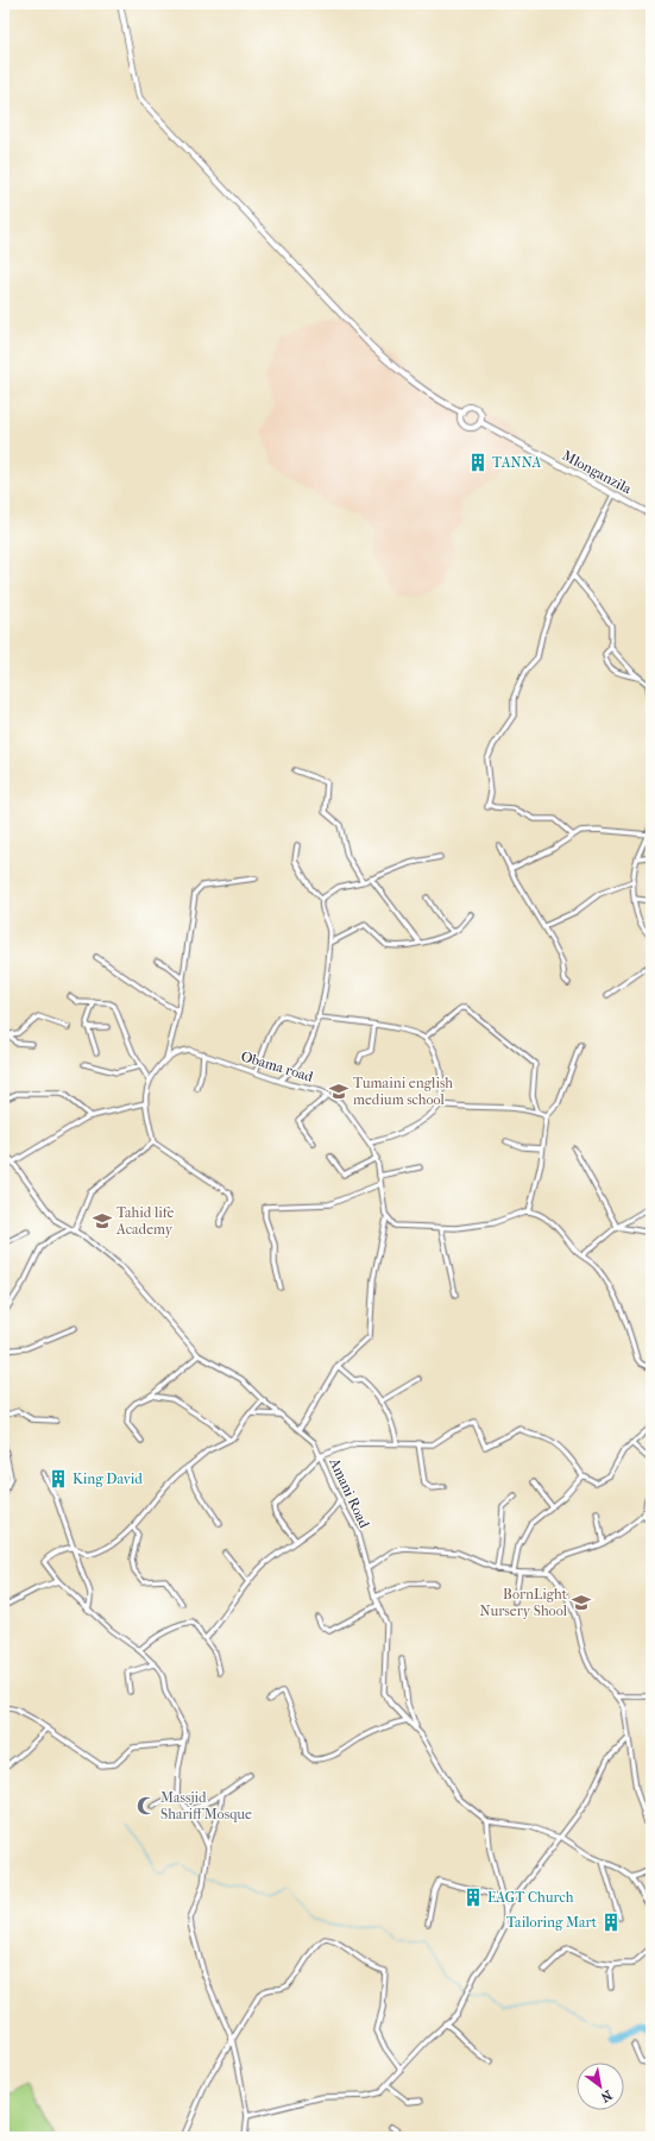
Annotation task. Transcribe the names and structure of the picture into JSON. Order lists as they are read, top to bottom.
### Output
{
  "streets": {
    "street": ["Mlonganzila", "Obama road", "Amani Road"]
  },
  "places": {
    "building": [
      "TANNA",
      "King David",
      "EAGT Church",
      "Tailoring Mart"
    ],
    "school or university": ["Tumaini english medium school", "Tahid life Academy", "BornLight Nursery Shool"],
    "mosque": ["Massjid Shariff Mosque"]
  },
  "north": "bottom right"
}
